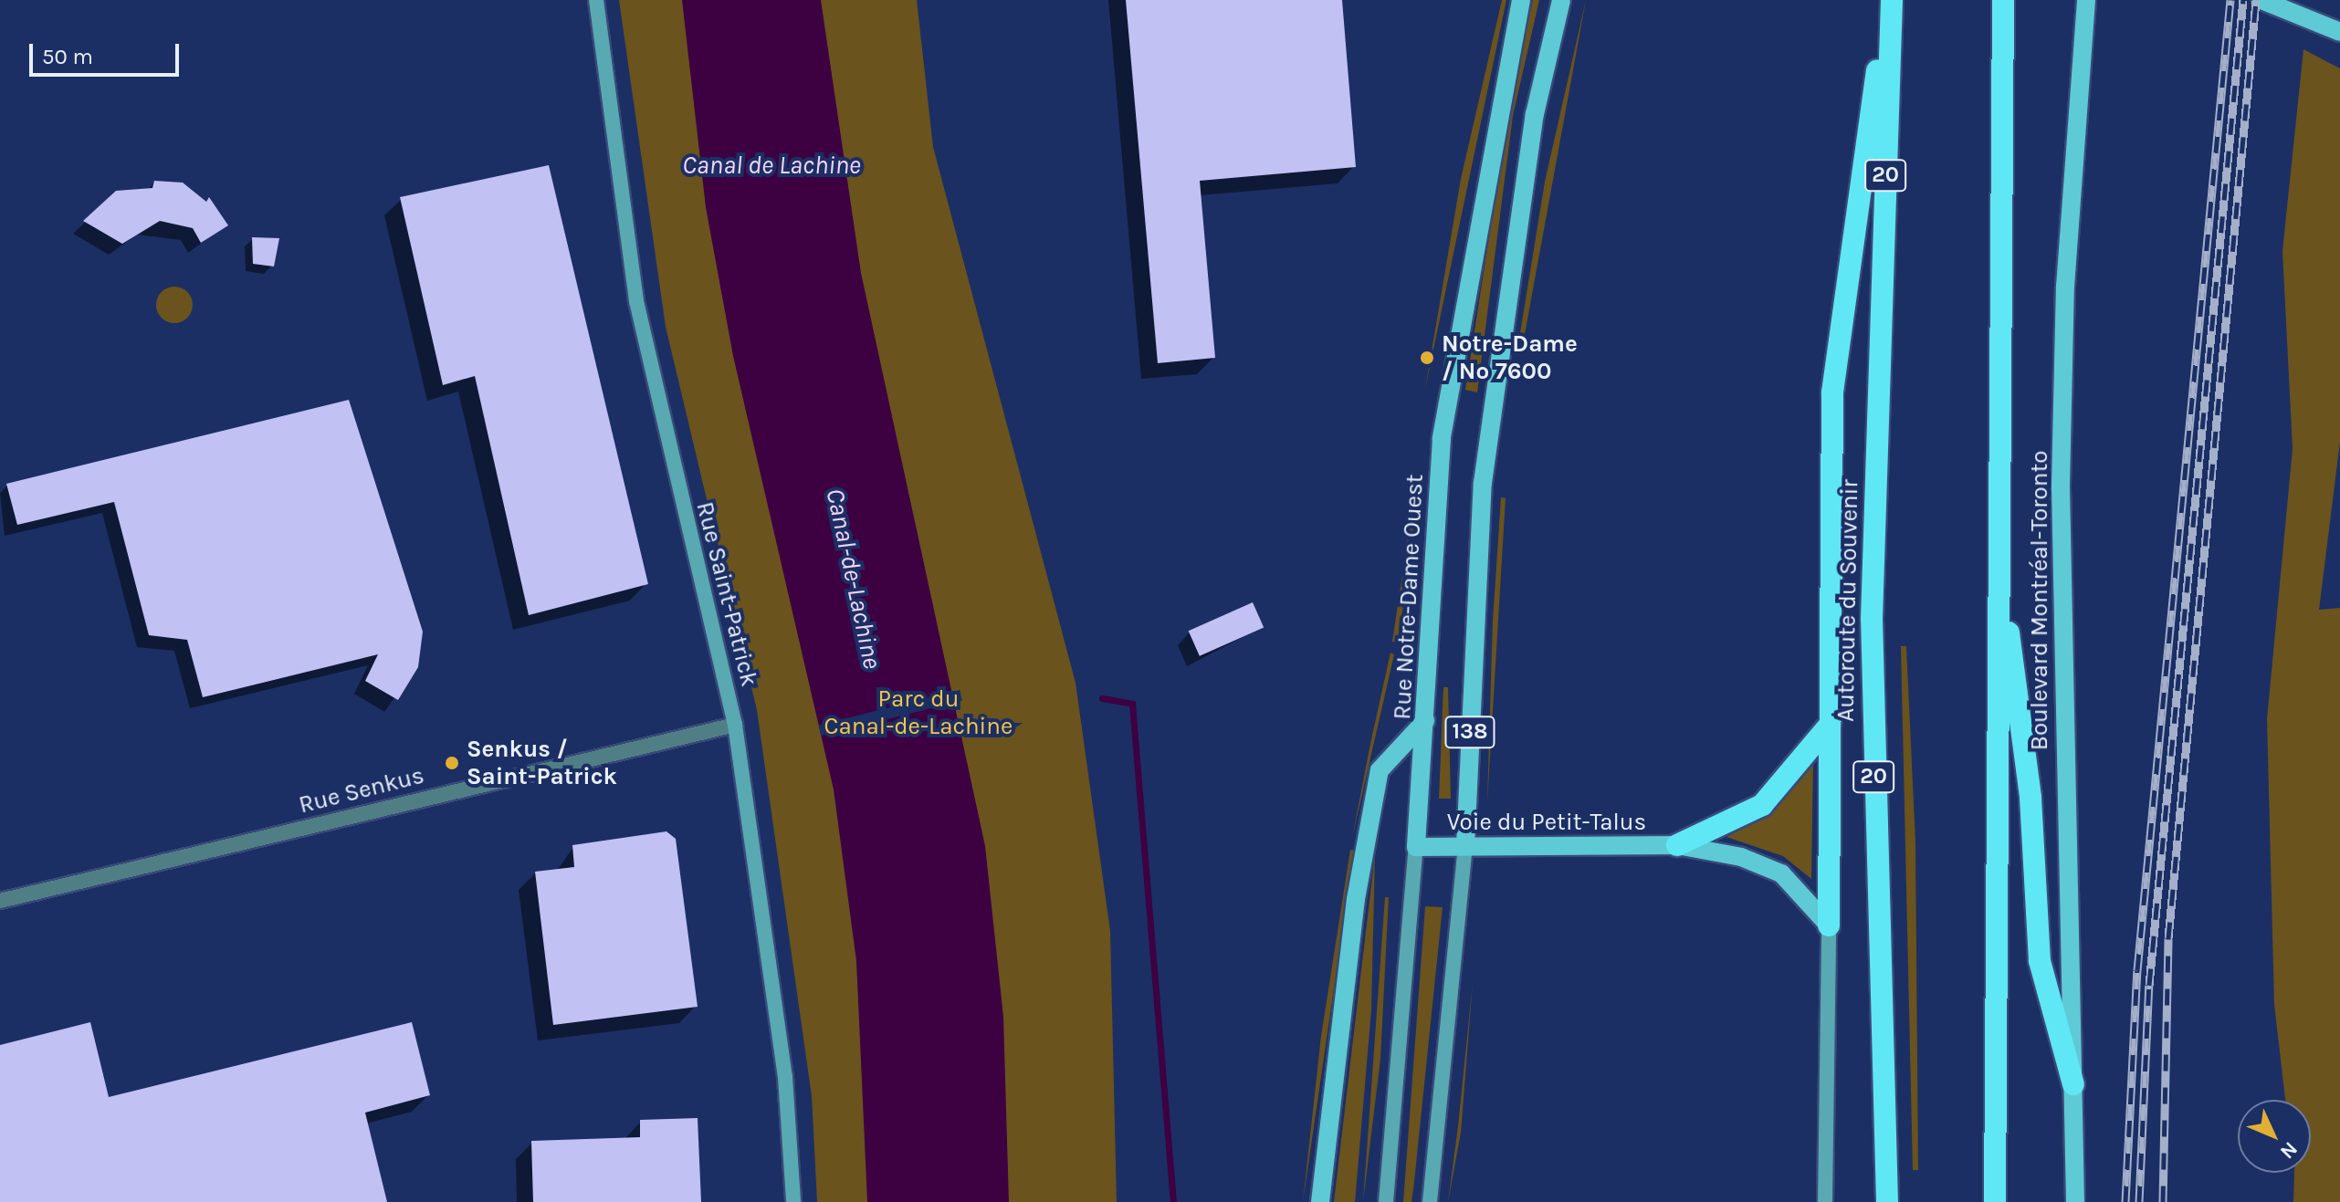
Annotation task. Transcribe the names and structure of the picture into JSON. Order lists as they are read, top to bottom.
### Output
{
  "streets": {
    "highway": ["20", "Autoroute du Souvenir"],
    "main road": [
      "Rue Saint-Patrick",
      "Rue Notre-Dame Ouest",
      "Boulevard Montréal-Toronto",
      "138",
      "Voie du Petit-Talus"
    ],
    "street": ["Rue Senkus"]
  },
  "crossings": [
    ["Rue Saint-Patrick", "Rue Senkus"],
    ["Rue Notre-Dame Ouest", "Voie du Petit-Talus"],
    ["138", "Voie du Petit-Talus"]
  ],
  "water": ["Canal de Lachine", "Canal-de-Lachine"],
  "parks": ["Parc du Canal-de-Lachine"],
  "places": ["Notre-Dame / No 7600", "Senkus / Saint-Patrick"],
  "scale_bar": "50 m",
  "north": "bottom right"
}
